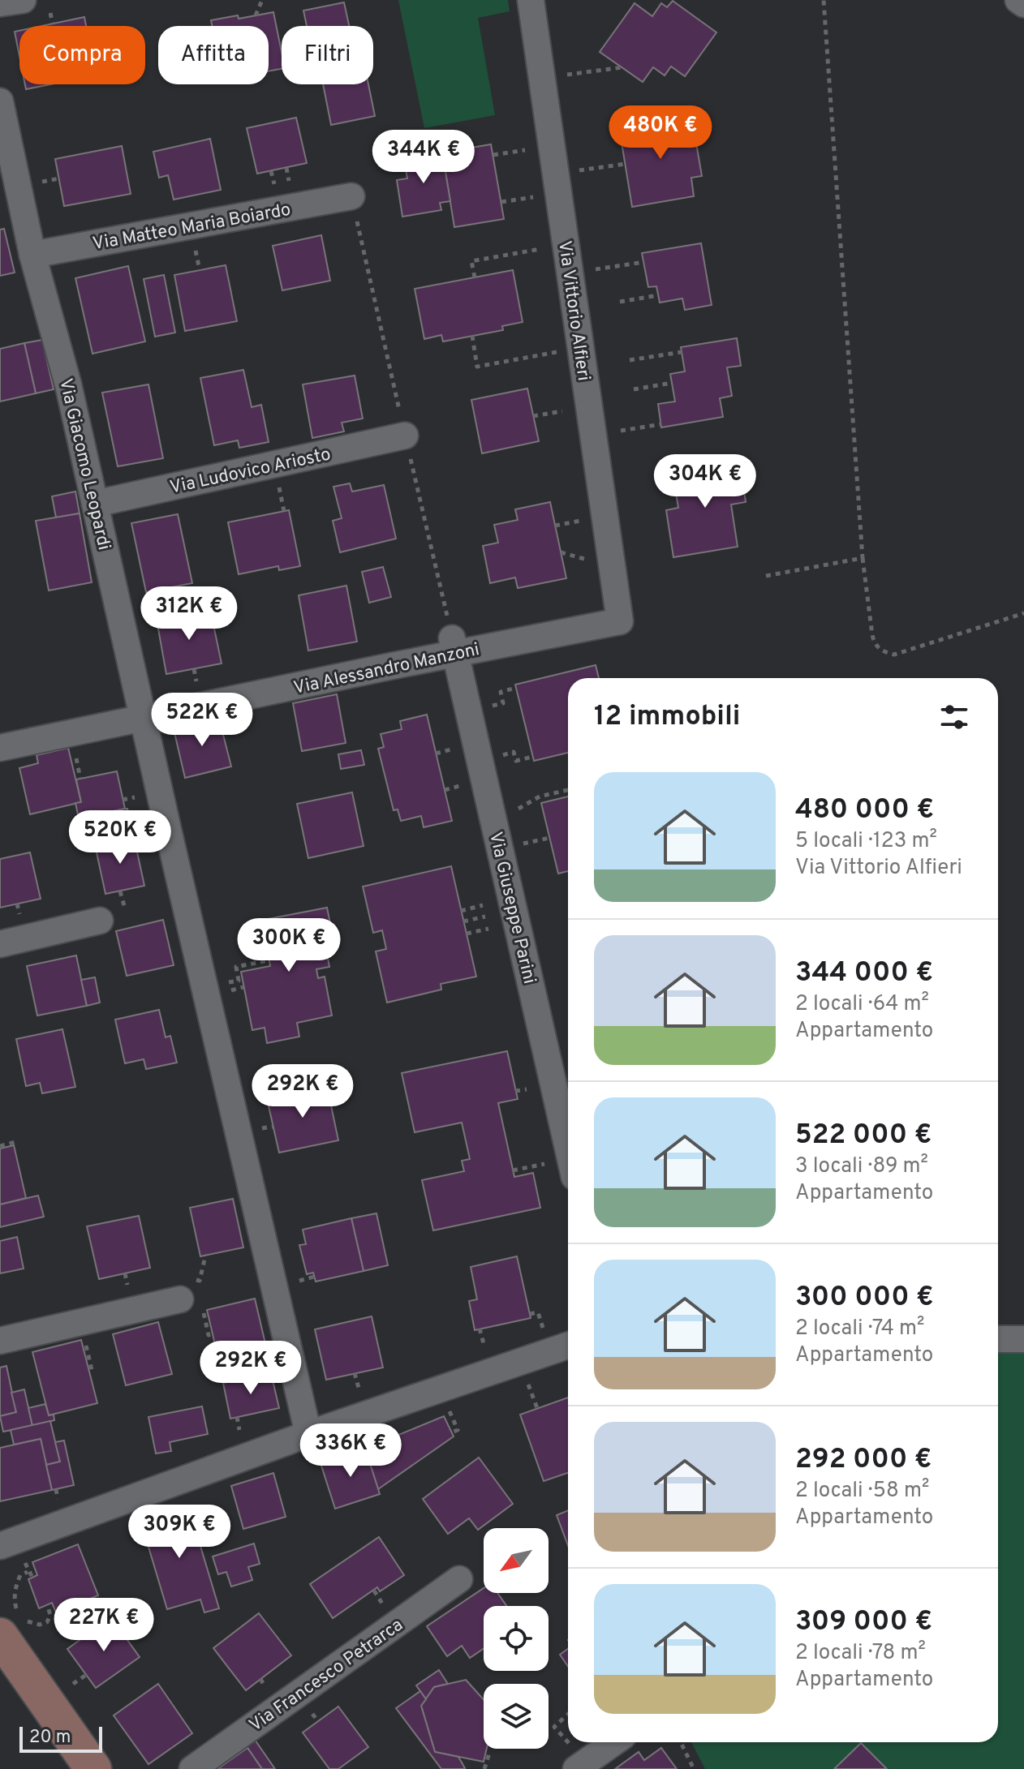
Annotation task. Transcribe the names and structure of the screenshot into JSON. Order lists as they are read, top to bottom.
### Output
{
  "streets": {
    "street": [
      "Via Matteo Maria Boiardo",
      "Via Vittorio Alfieri",
      "Via Giacomo Leopardi",
      "Via Ludovico Ariosto",
      "Via Alessandro Manzoni",
      "Via Giuseppe Parini",
      "Via Francesco Petrarca"
    ]
  },
  "crossings": [
    ["Via Matteo Maria Boiardo", "Via Giacomo Leopardi"],
    ["Via Vittorio Alfieri", "Via Alessandro Manzoni"],
    ["Via Giacomo Leopardi", "Via Ludovico Ariosto"],
    ["Via Giacomo Leopardi", "Via Alessandro Manzoni"],
    ["Via Alessandro Manzoni", "Via Giuseppe Parini"]
  ],
  "scale_bar": "20 m",
  "north": "bottom left",
  "page": {
    "chip": ["Compra", "Affitta", "Filtri"],
    "price": [
      "480K €",
      "344K €",
      "304K €",
      "312K €",
      "522K €",
      "520K €",
      "300K €",
      "292K €",
      "292K €",
      "336K €",
      "309K €",
      "227K €"
    ],
    "heading": "12 immobili",
    "list": [
      {
        "name": "480 000 €",
        "note": "5 locali · 123 m² · Via Vittorio Alfieri"
      },
      {
        "name": "344 000 €",
        "note": "2 locali · 64 m² · Appartamento"
      },
      {
        "name": "522 000 €",
        "note": "3 locali · 89 m² · Appartamento"
      },
      {
        "name": "300 000 €",
        "note": "2 locali · 74 m² · Appartamento"
      },
      {
        "name": "292 000 €",
        "note": "2 locali · 58 m² · Appartamento"
      },
      {
        "name": "309 000 €",
        "note": "2 locali · 78 m² · Appartamento"
      }
    ],
    "scale": "20 m"
  }
}
